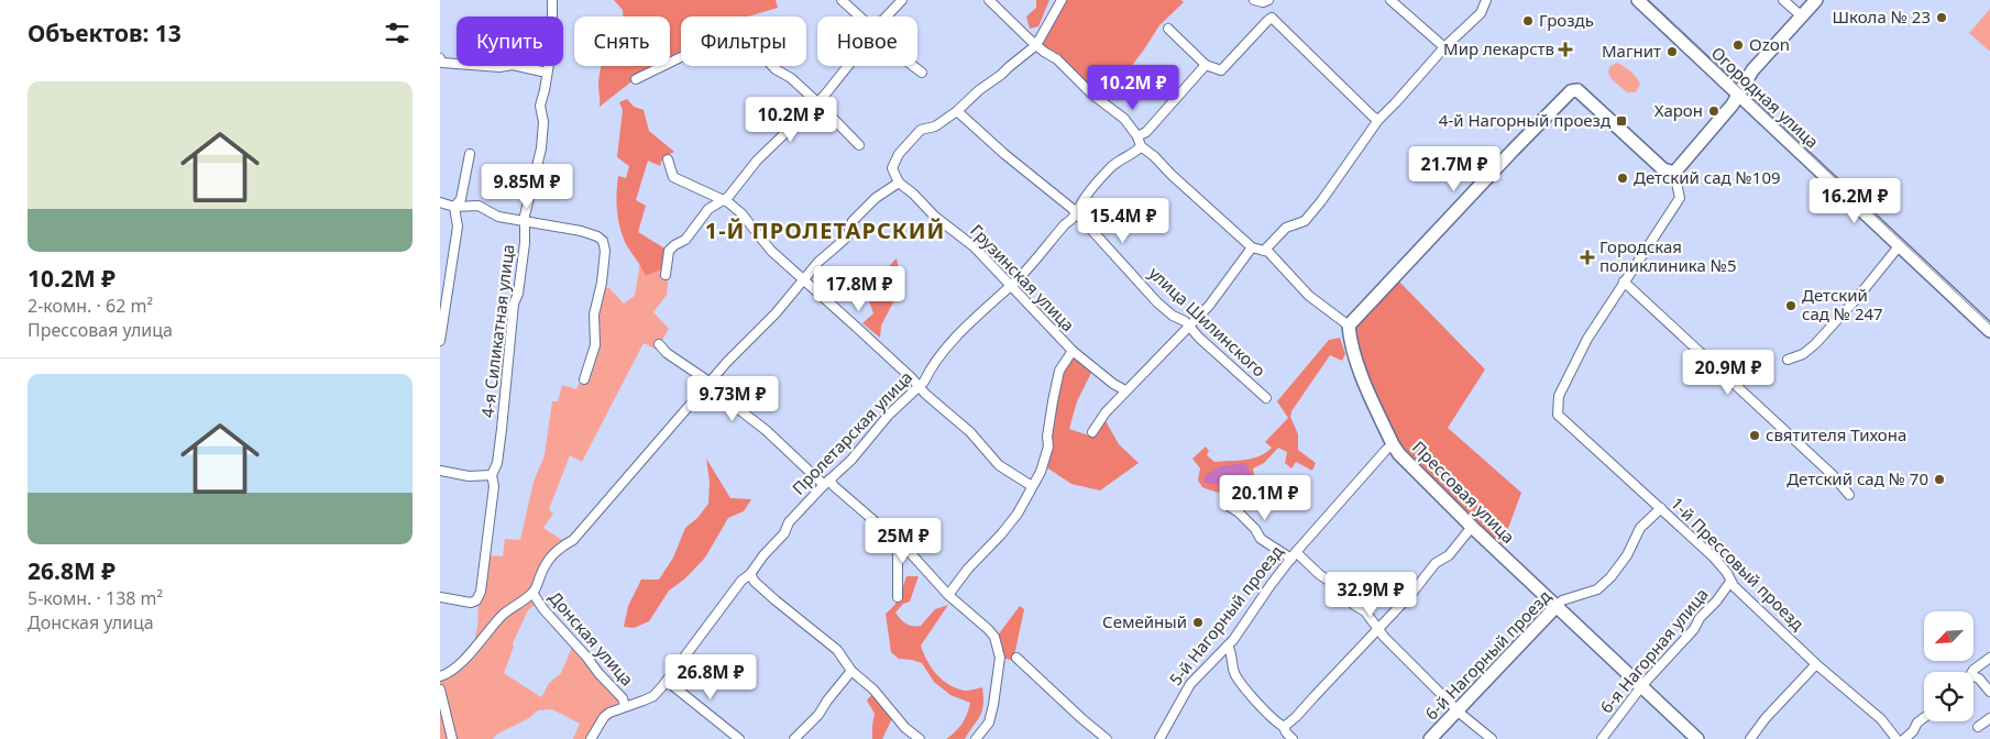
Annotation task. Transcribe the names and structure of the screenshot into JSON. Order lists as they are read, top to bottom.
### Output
{
  "streets": {
    "street": [
      "Огородная улица",
      "Грузинская улица",
      "улица Шилинского",
      "4-я Силикатная улица",
      "Пролетарская улица",
      "Прессовая улица",
      "1-й Прессовый проезд",
      "5-й Нагорный проезд",
      "Донская улица",
      "6-я Нагорная улица",
      "6-й Нагорный проезд"
    ]
  },
  "crossings": [
    ["Грузинская улица", "Пролетарская улица"],
    ["улица Шилинского", "Пролетарская улица"],
    ["Пролетарская улица", "Донская улица"],
    ["Прессовая улица", "5-й Нагорный проезд"],
    ["Прессовая улица", "6-я Нагорная улица"],
    ["Прессовая улица", "6-й Нагорный проезд"],
    ["1-й Прессовый проезд", "6-я Нагорная улица"],
    ["1-й Прессовый проезд", "6-й Нагорный проезд"]
  ],
  "districts": ["1-Й ПРОЛЕТАРСКИЙ"],
  "places": {
    "other": [
      "Школа № 23",
      "Гроздь",
      "Ozon",
      "Магнит",
      "Харон",
      "Детский сад №109",
      "Детский сад № 247",
      "святителя Тихона",
      "Детский сад № 70",
      "Семейный"
    ],
    "health": ["Мир лекарств", "Городская поликлиника №5"],
    "transit": ["4-й Нагорный проезд"]
  },
  "north": "bottom left",
  "page": {
    "heading": "Объектов: 13",
    "chip": [
      "Купить",
      "Снять",
      "Фильтры",
      "Новое"
    ],
    "price": [
      "10.2M ₽",
      "10.2M ₽",
      "21.7M ₽",
      "9.85M ₽",
      "16.2M ₽",
      "15.4M ₽",
      "17.8M ₽",
      "20.9M ₽",
      "9.73M ₽",
      "20.1M ₽",
      "25M ₽",
      "32.9M ₽",
      "26.8M ₽"
    ],
    "list": [
      {
        "name": "10.2M ₽",
        "note": "2-комн. · 62 m² · Прессовая улица"
      },
      {
        "name": "26.8M ₽",
        "note": "5-комн. · 138 m² · Донская улица"
      }
    ]
  }
}
